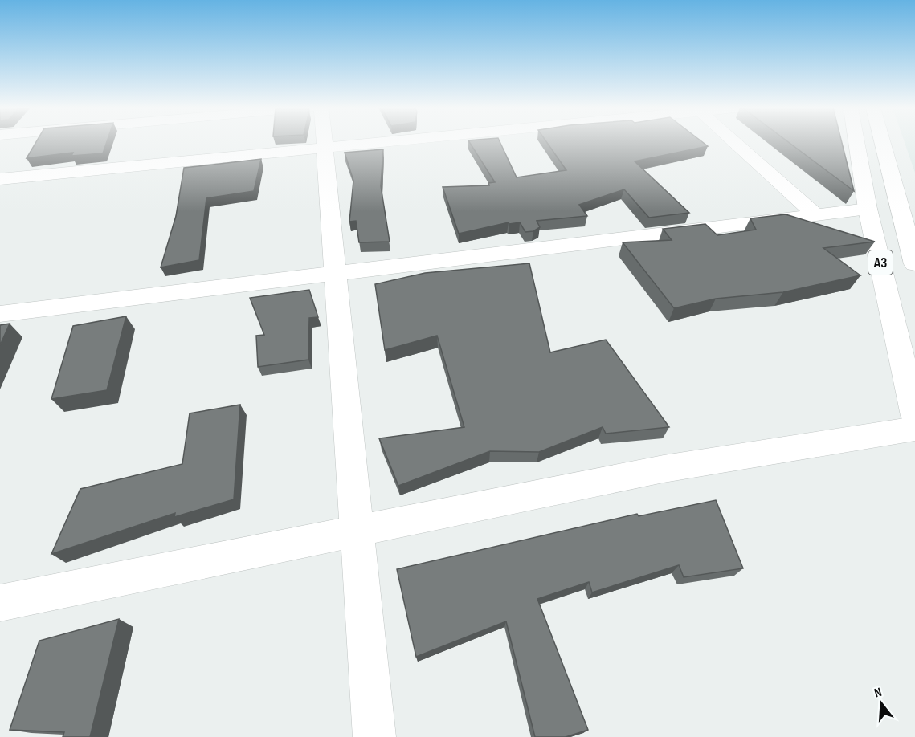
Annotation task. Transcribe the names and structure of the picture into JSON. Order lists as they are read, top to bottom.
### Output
{
  "streets": {
    "main road": ["A3"]
  },
  "north": "top"
}
